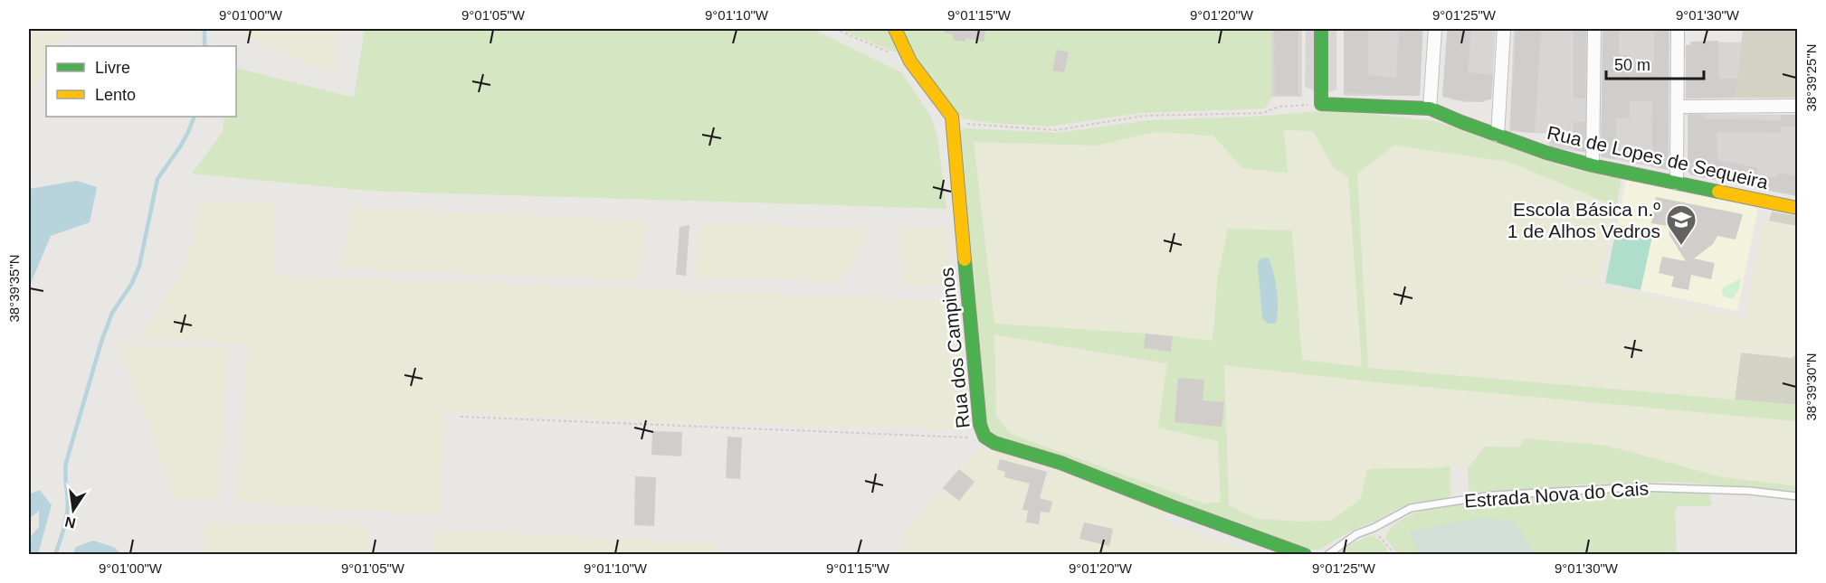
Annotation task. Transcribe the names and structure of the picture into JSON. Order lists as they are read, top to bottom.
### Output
{
  "streets": {
    "street": ["Rua de Lopes de Sequeira", "Rua dos Campinos"],
    "lane": ["Estrada Nova do Cais"]
  },
  "places": {
    "school or university": ["Escola Básica n.º 1 de Alhos Vedros"]
  },
  "legend": ["Livre", "Lento"],
  "scale_bar": "50 m",
  "north": "bottom",
  "coordinates": [
    "9°01'00\"W",
    "9°01'05\"W",
    "9°01'10\"W",
    "9°01'15\"W",
    "9°01'20\"W",
    "9°01'25\"W",
    "9°01'30\"W",
    "38°39'25\"N",
    "38°39'35\"N",
    "38°39'30\"N"
  ]
}
